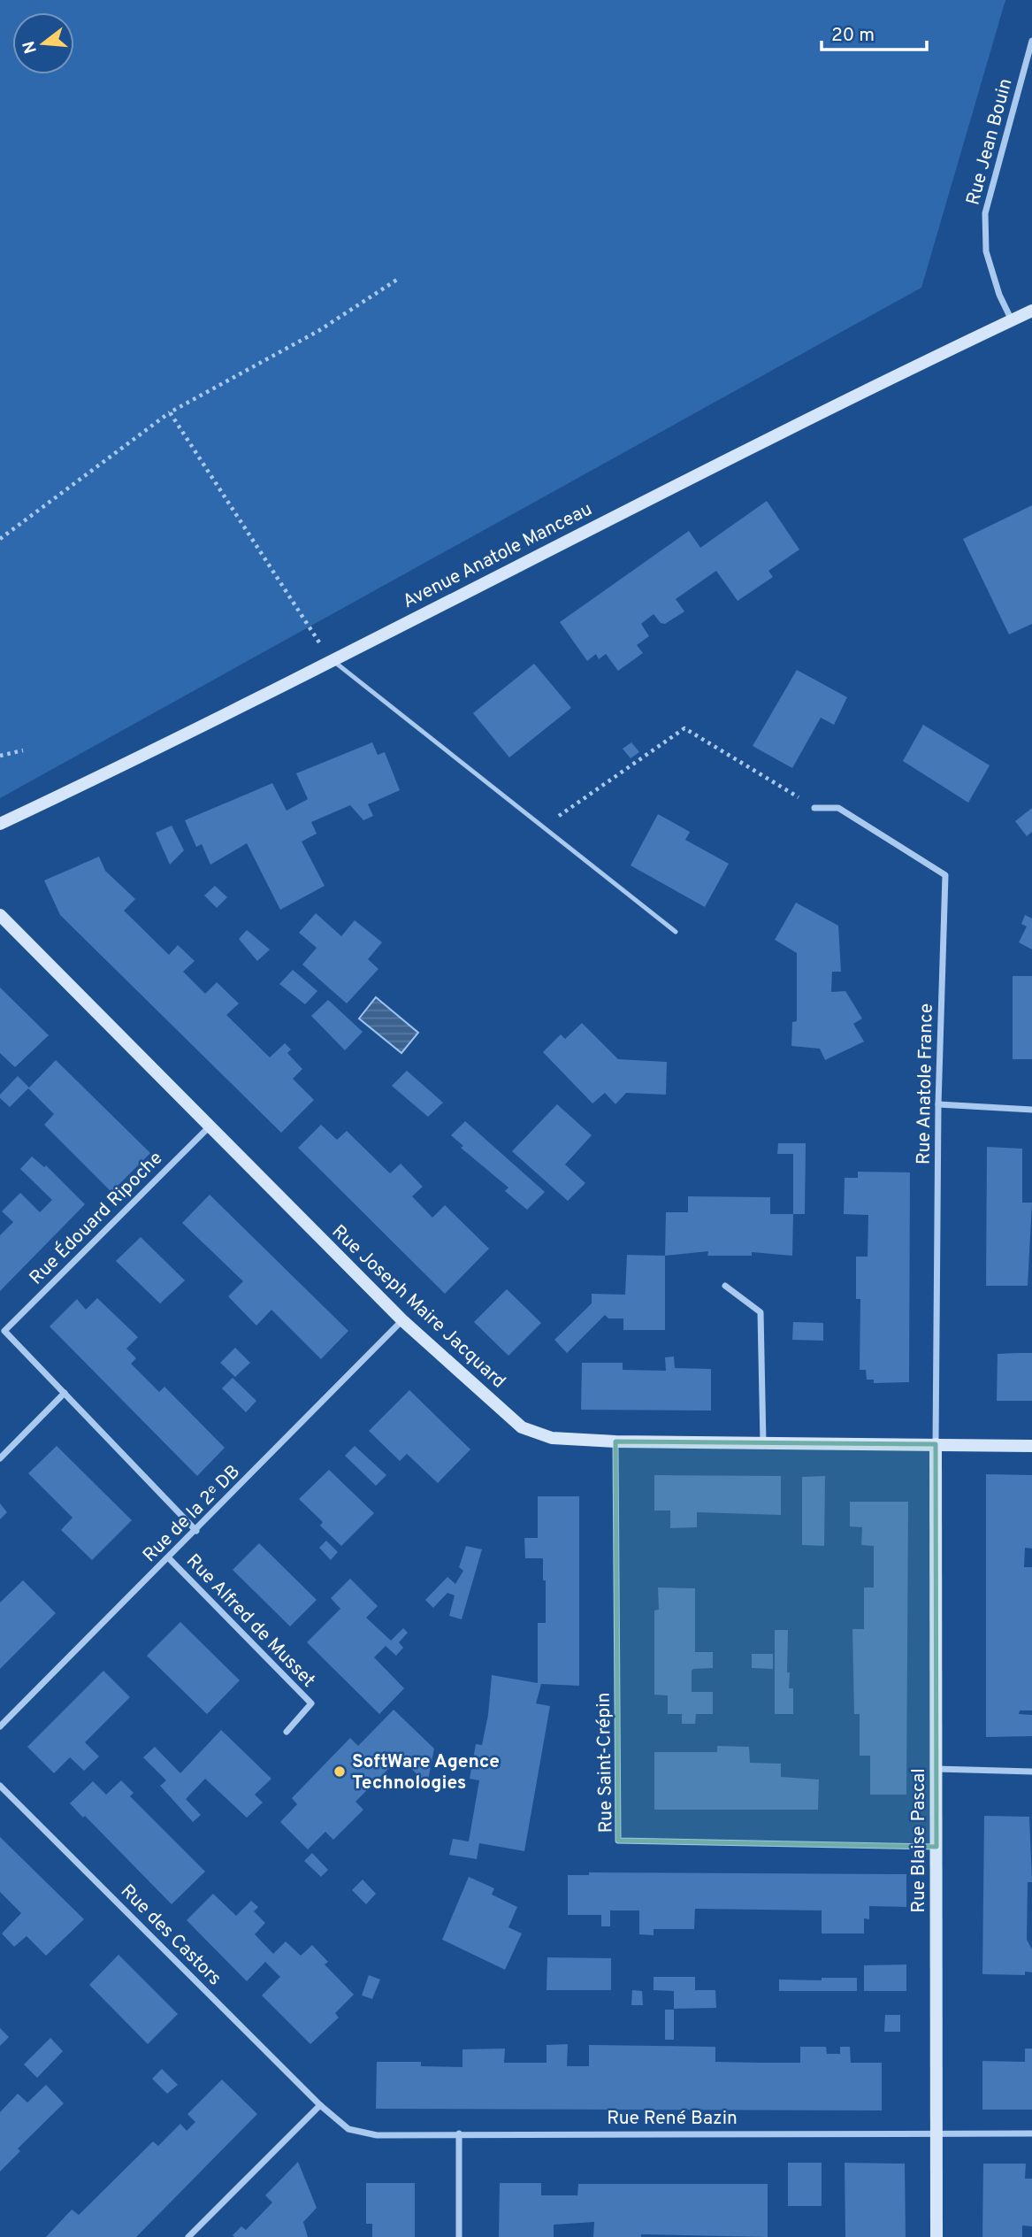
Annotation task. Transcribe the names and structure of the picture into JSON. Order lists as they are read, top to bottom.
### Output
{
  "streets": {
    "street": [
      "Rue Jean Bouin",
      "Avenue Anatole Manceau",
      "Rue Anatole France",
      "Rue Édouard Ripoche",
      "Rue Joseph Maire Jacquard",
      "Rue de la 2ᵉ DB",
      "Rue Alfred de Musset",
      "Rue Saint-Crépin",
      "Rue Blaise Pascal",
      "Rue des Castors",
      "Rue René Bazin"
    ]
  },
  "crossings": [
    ["Rue Jean Bouin", "Avenue Anatole Manceau"],
    ["Rue Anatole France", "Rue Joseph Maire Jacquard"],
    ["Rue Anatole France", "Rue Blaise Pascal"],
    ["Rue Édouard Ripoche", "Rue Joseph Maire Jacquard"],
    ["Rue Édouard Ripoche", "Rue de la 2ᵉ DB"],
    ["Rue Joseph Maire Jacquard", "Rue de la 2ᵉ DB"],
    ["Rue Joseph Maire Jacquard", "Rue Saint-Crépin"],
    ["Rue Joseph Maire Jacquard", "Rue Blaise Pascal"],
    ["Rue de la 2ᵉ DB", "Rue Alfred de Musset"],
    ["Rue Saint-Crépin", "Rue Blaise Pascal"],
    ["Rue Blaise Pascal", "Rue René Bazin"],
    ["Rue des Castors", "Rue René Bazin"]
  ],
  "places": ["SoftWare Agence Technologies"],
  "scale_bar": "20 m",
  "north": "left"
}
